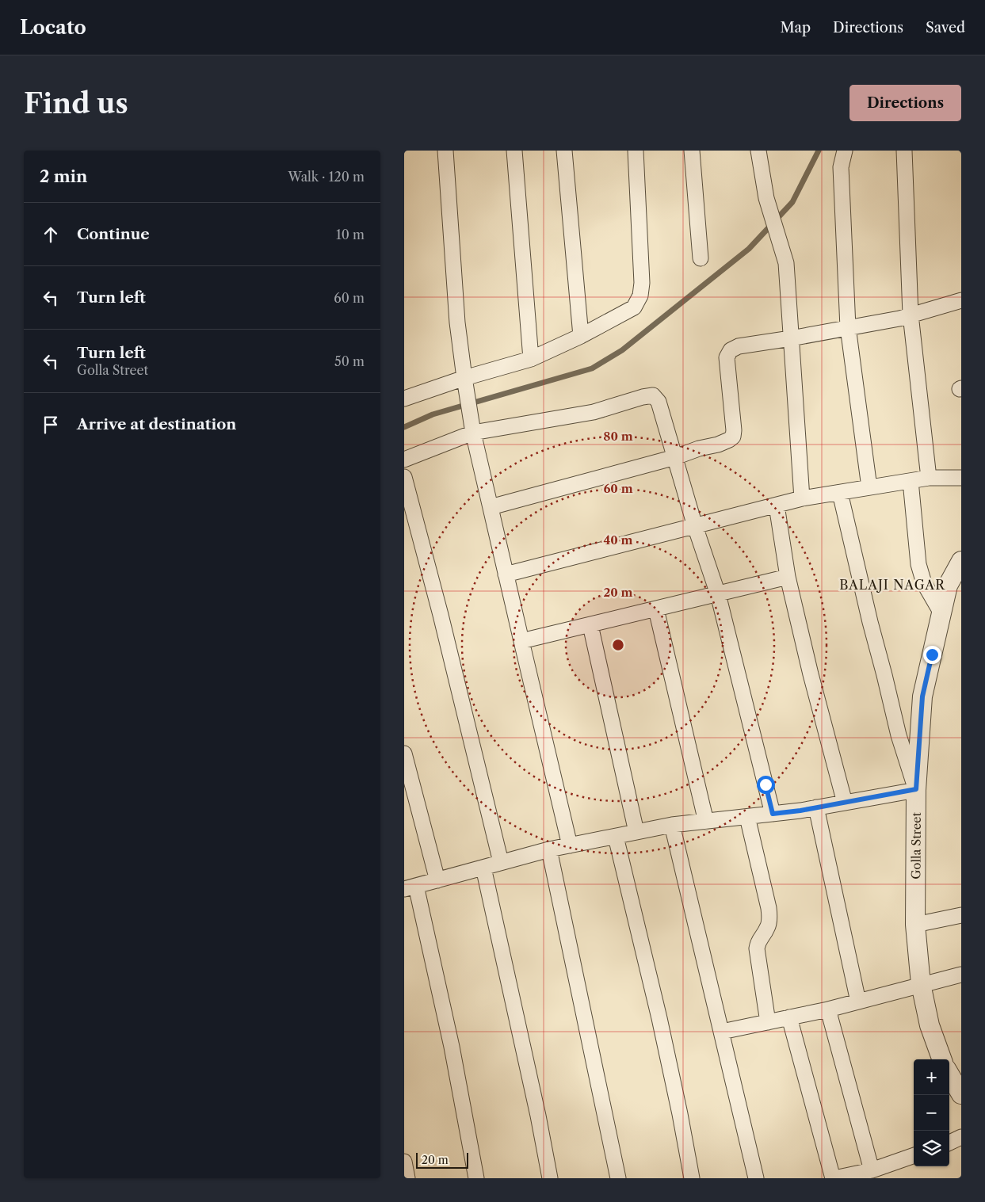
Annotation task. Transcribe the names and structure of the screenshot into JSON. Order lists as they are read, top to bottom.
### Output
{
  "streets": {
    "street": ["Golla Street"]
  },
  "districts": ["BALAJI NAGAR"],
  "scale_bar": "20 m",
  "page": {
    "header": "Locato",
    "nav": ["Map", "Directions", "Saved"],
    "buttons": "Directions",
    "title": "Find us",
    "heading": ["2 min", "Walk · 120 m"],
    "list": [
      ["Continue", "10 m"],
      ["Turn left", "60 m"],
      ["Turn left", "Golla Street", "50 m"],
      "Arrive at destination"
    ],
    "map_buttons": ["+", "−"],
    "scale": "20 m"
  },
  "rings": [
    "80 m",
    "60 m",
    "40 m",
    "20 m"
  ]
}
